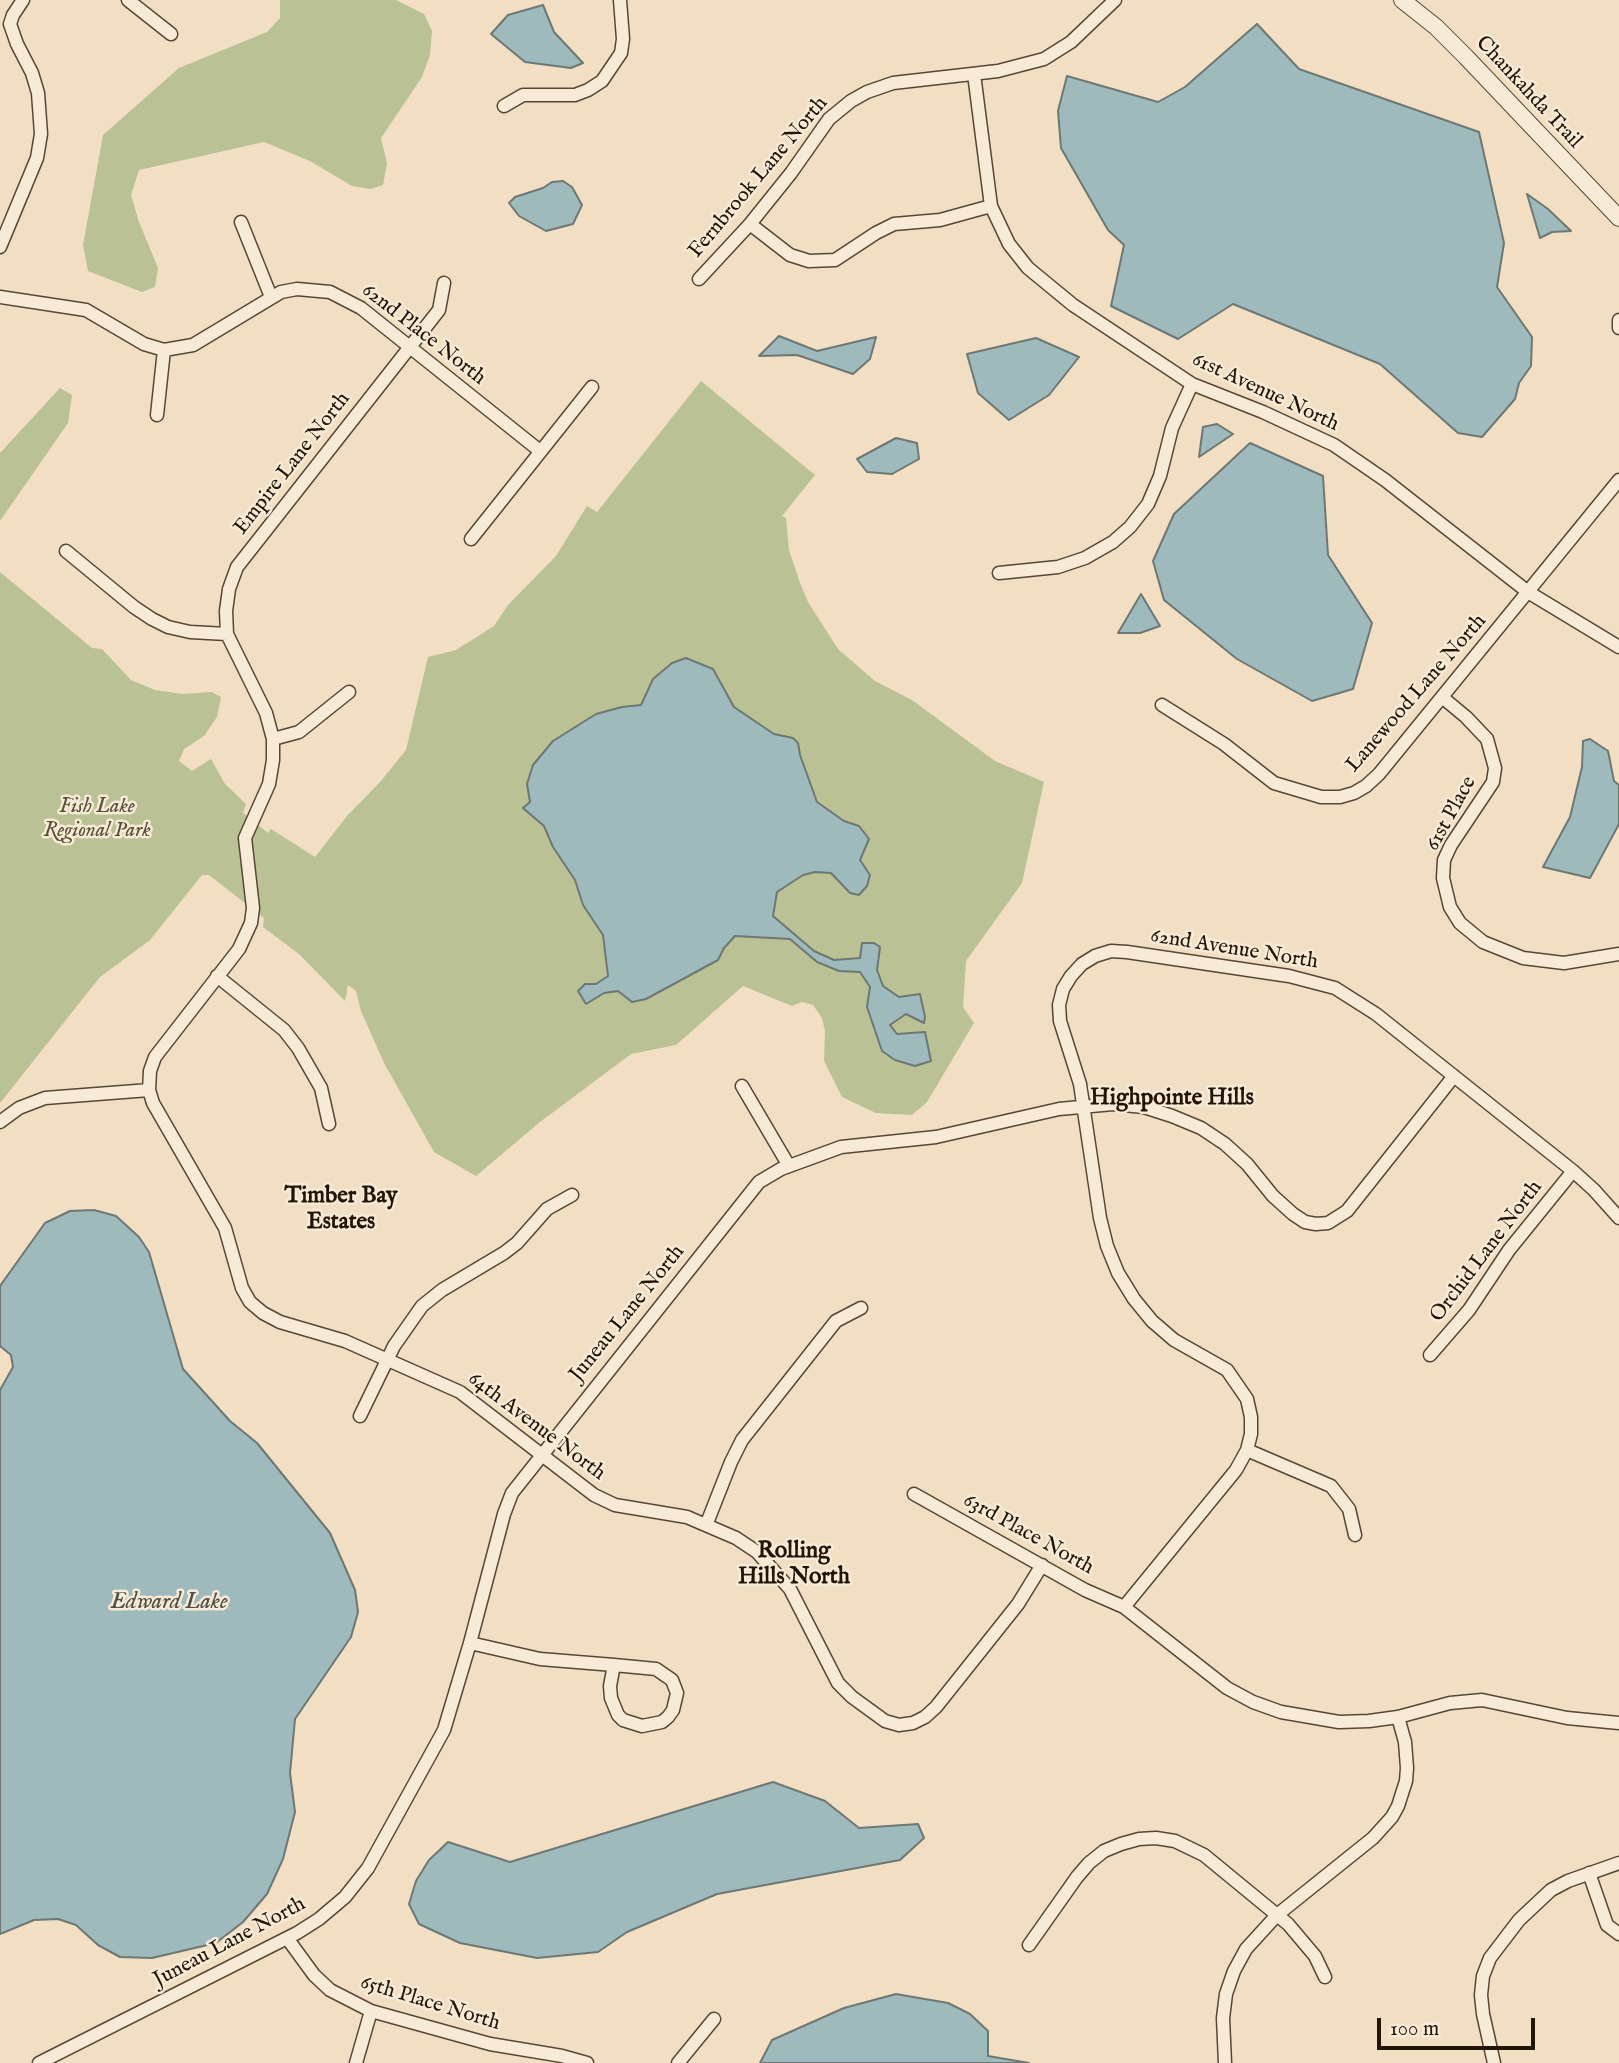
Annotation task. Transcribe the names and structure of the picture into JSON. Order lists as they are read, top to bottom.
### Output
{
  "streets": {
    "street": [
      "Chankahda Trail",
      "Fernbrook Lane North",
      "62nd Place North",
      "61st Avenue North",
      "Empire Lane North",
      "Lanewood Lane North",
      "61st Place",
      "62nd Avenue North",
      "Orchid Lane North",
      "Juneau Lane North",
      "64th Avenue North",
      "63rd Place North",
      "65th Place North"
    ]
  },
  "crossings": [
    ["Fernbrook Lane North", "61st Avenue North"],
    ["62nd Place North", "Empire Lane North"],
    ["61st Avenue North", "Lanewood Lane North"],
    ["Lanewood Lane North", "61st Place"],
    ["62nd Avenue North", "Orchid Lane North"],
    ["62nd Avenue North", "Juneau Lane North"],
    ["Juneau Lane North", "64th Avenue North"],
    ["Juneau Lane North", "65th Place North"],
    ["64th Avenue North", "63rd Place North"]
  ],
  "districts": ["Highpointe Hills", "Timber Bay Estates", "Rolling Hills North"],
  "water": ["Edward Lake"],
  "parks": ["Fish Lake Regional Park"],
  "scale_bar": "100 m"
}
